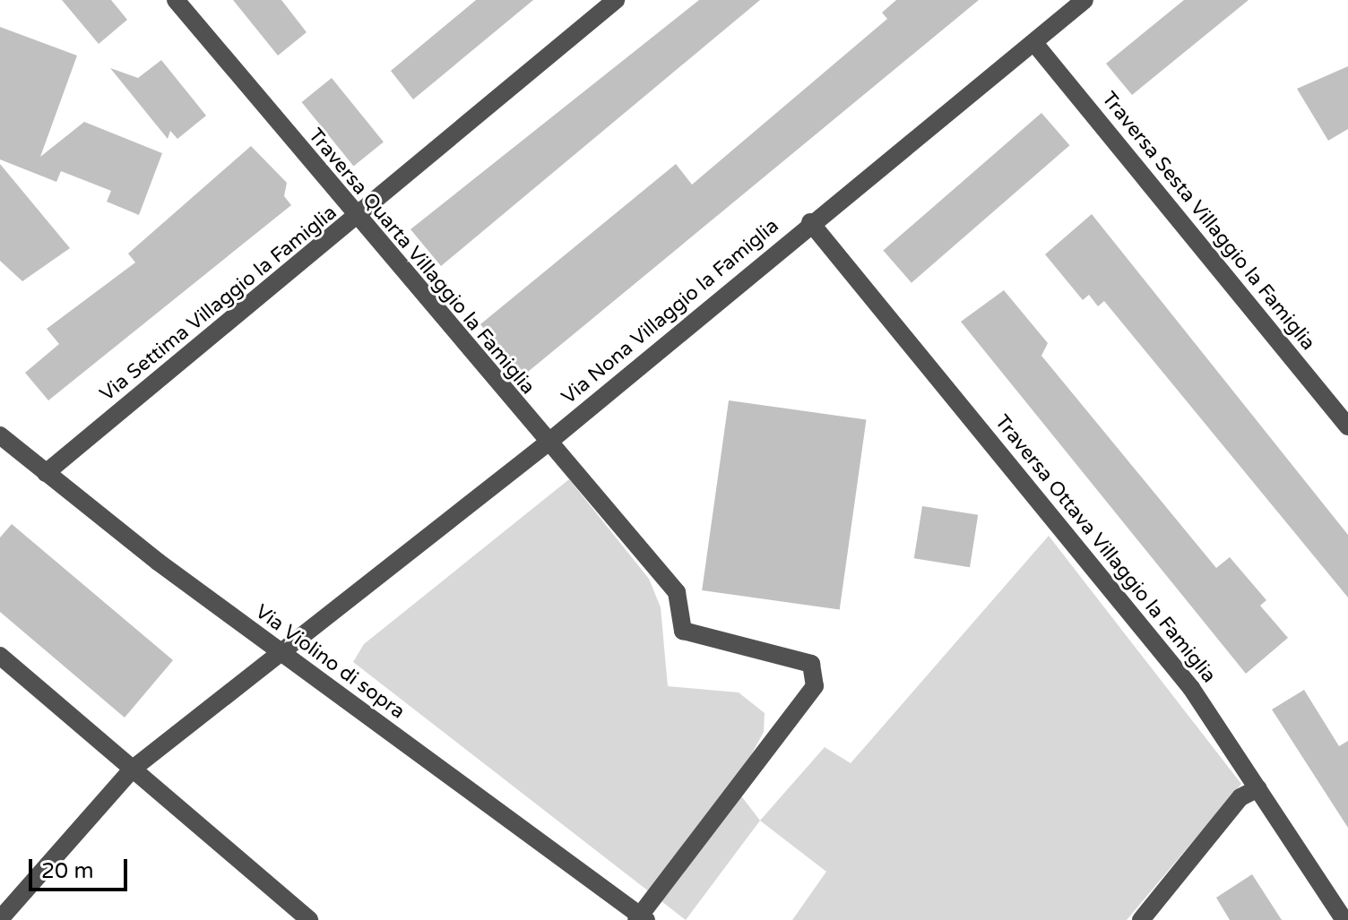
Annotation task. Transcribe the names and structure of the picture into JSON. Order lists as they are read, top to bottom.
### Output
{
  "streets": {
    "street": [
      "Traversa Sesta Villaggio la Famiglia",
      "Traversa Quarta Villaggio la Famiglia",
      "Via Settima Villaggio la Famiglia",
      "Via Nona Villaggio la Famiglia",
      "Traversa Ottava Villaggio la Famiglia",
      "Via Violino di sopra"
    ]
  },
  "crossings": [
    ["Traversa Sesta Villaggio la Famiglia", "Via Nona Villaggio la Famiglia"],
    ["Traversa Quarta Villaggio la Famiglia", "Via Settima Villaggio la Famiglia"],
    ["Traversa Quarta Villaggio la Famiglia", "Via Nona Villaggio la Famiglia"],
    ["Traversa Quarta Villaggio la Famiglia", "Via Violino di sopra"],
    ["Via Settima Villaggio la Famiglia", "Via Violino di sopra"],
    ["Via Nona Villaggio la Famiglia", "Traversa Ottava Villaggio la Famiglia"],
    ["Via Nona Villaggio la Famiglia", "Via Violino di sopra"]
  ],
  "scale_bar": "20 m"
}
